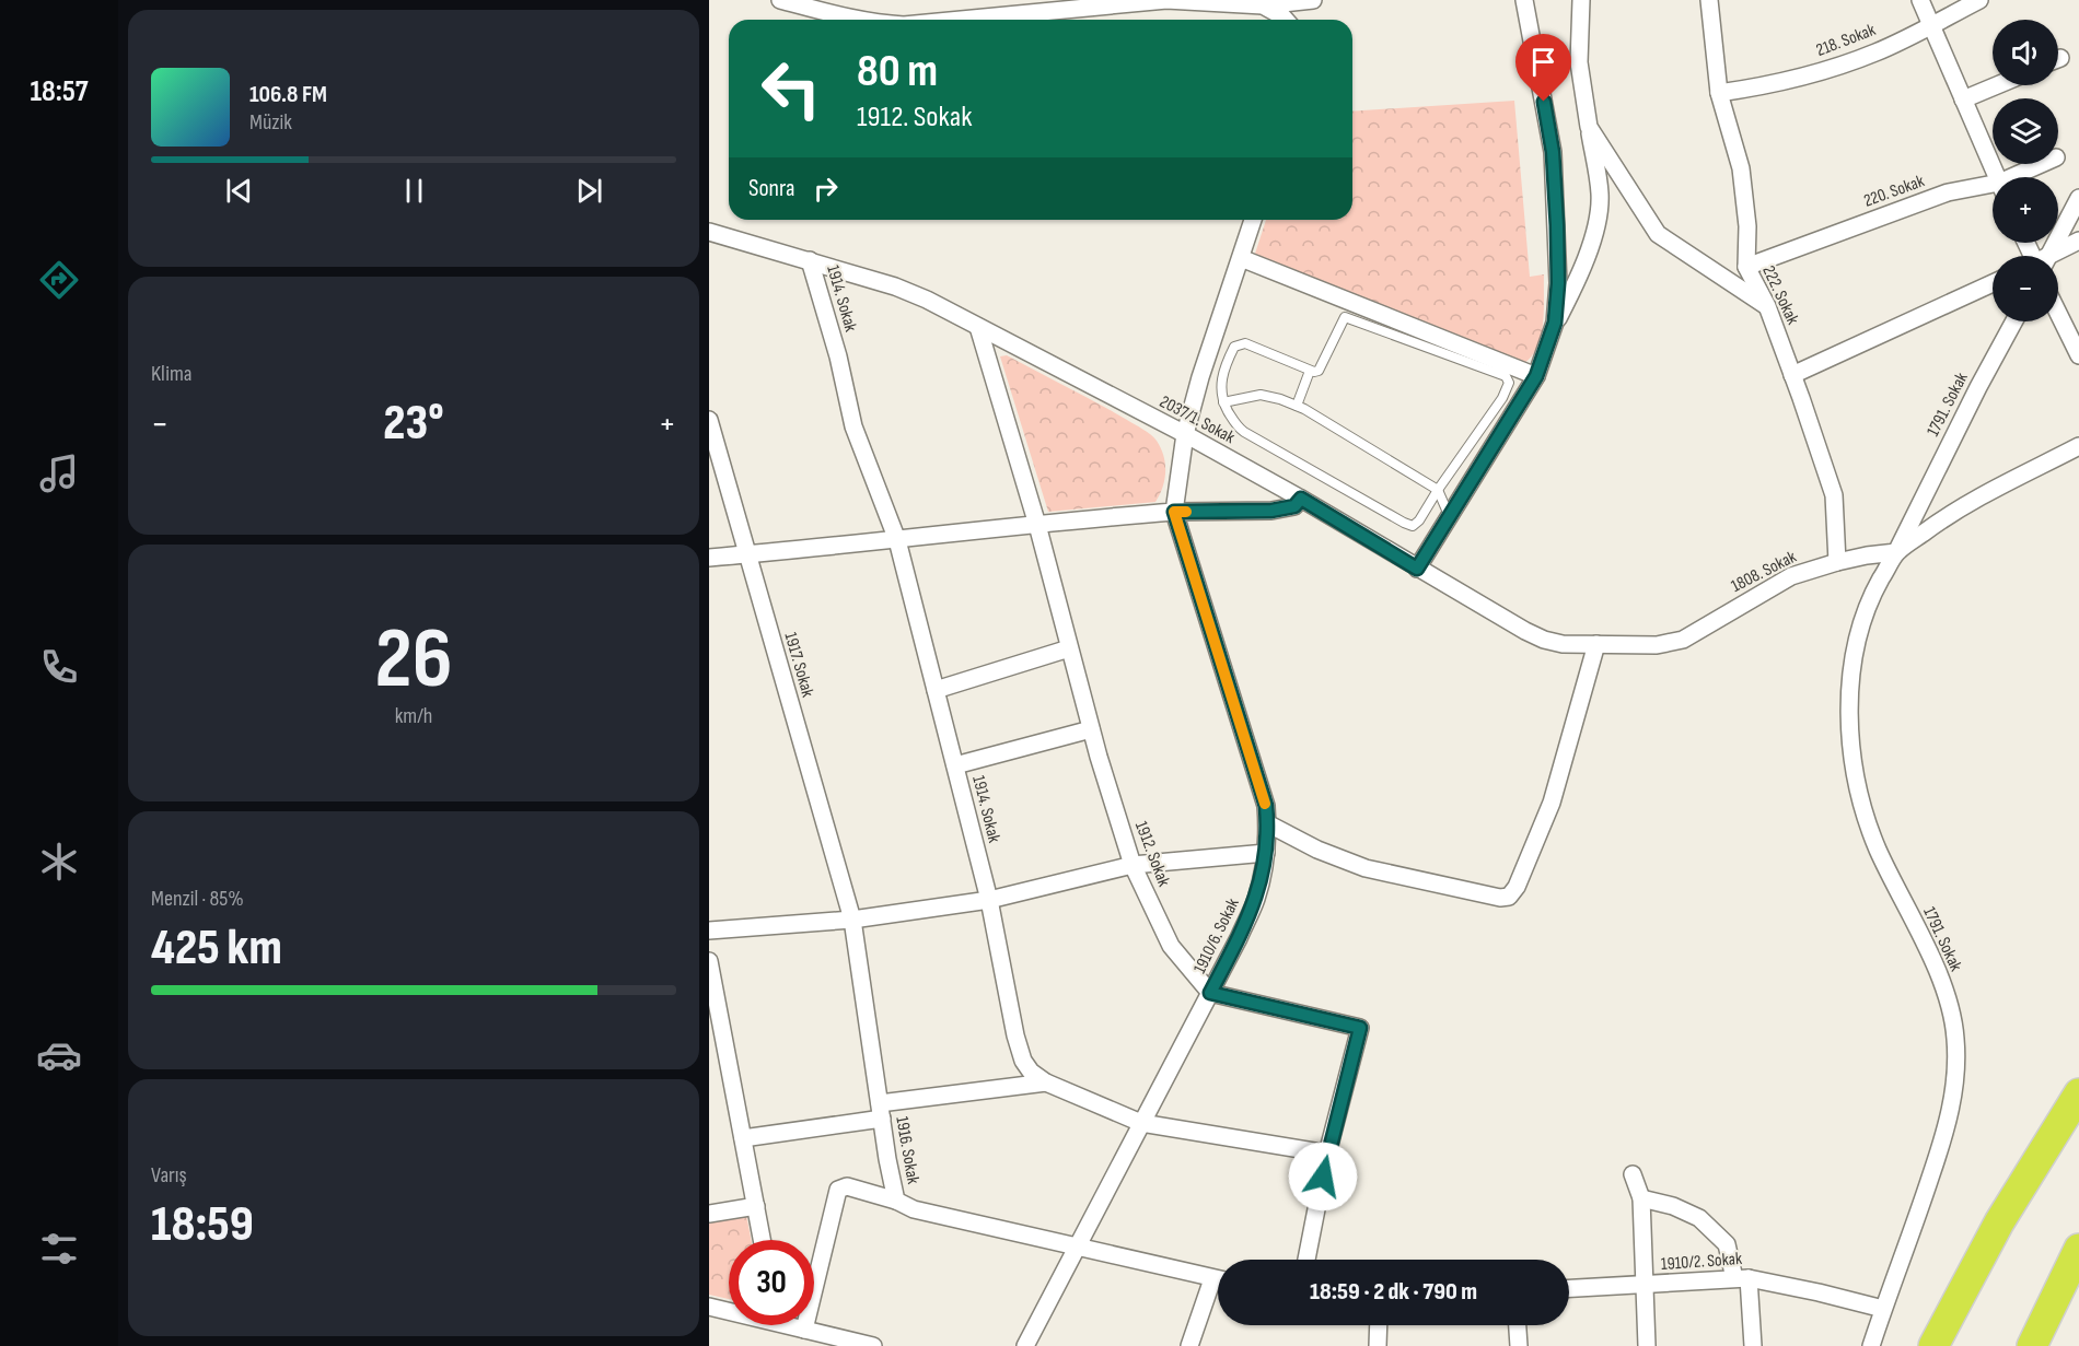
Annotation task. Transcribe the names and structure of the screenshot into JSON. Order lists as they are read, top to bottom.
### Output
{
  "streets": {
    "street": [
      "218. Sokak",
      "220. Sokak",
      "222. Sokak",
      "1914. Sokak",
      "1791. Sokak",
      "2037/1. Sokak",
      "1808. Sokak",
      "1917. Sokak",
      "1912. Sokak",
      "1910/6. Sokak",
      "1916. Sokak",
      "1910/2. Sokak"
    ]
  },
  "crossings": [
    ["218. Sokak", "222. Sokak"],
    ["220. Sokak", "222. Sokak"],
    ["222. Sokak", "1808. Sokak"],
    ["1914. Sokak", "2037/1. Sokak"],
    ["1914. Sokak", "1910/6. Sokak"],
    ["1791. Sokak", "1808. Sokak"],
    ["1791. Sokak", "1910/2. Sokak"],
    ["2037/1. Sokak", "1808. Sokak"],
    ["2037/1. Sokak", "1912. Sokak"],
    ["1917. Sokak", "1916. Sokak"],
    ["1912. Sokak", "1910/6. Sokak"],
    ["1910/6. Sokak", "1916. Sokak"]
  ],
  "page": {
    "tabs": "18:57",
    "map_buttons": ["+", "−"],
    "turn": ["80 m", "1912. Sokak"],
    "song": ["106.8 FM", "Müzik"],
    "then": "Sonra",
    "tile": [
      "Klima",
      ["26", "km/h"],
      ["Menzil · 85%", "425 km"],
      ["Varış", "18:59"]
    ],
    "heat": ["−", "23°", "+"],
    "limit": "30",
    "trip": "18:59 · 2 dk · 790 m"
  }
}
